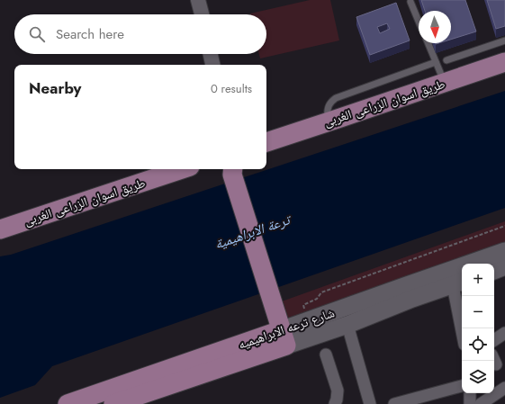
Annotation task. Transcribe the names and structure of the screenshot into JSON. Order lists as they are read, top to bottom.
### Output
{
  "streets": {
    "main road": ["طريق اسوان الزراعى الغربى", "شارع ترعه الابراهيميه"]
  },
  "water": ["ترعة الابراهيمية"],
  "north": "bottom",
  "page": {
    "search": "Search here",
    "heading": ["Nearby", "0 results"],
    "map_buttons": ["+", "−"]
  }
}
